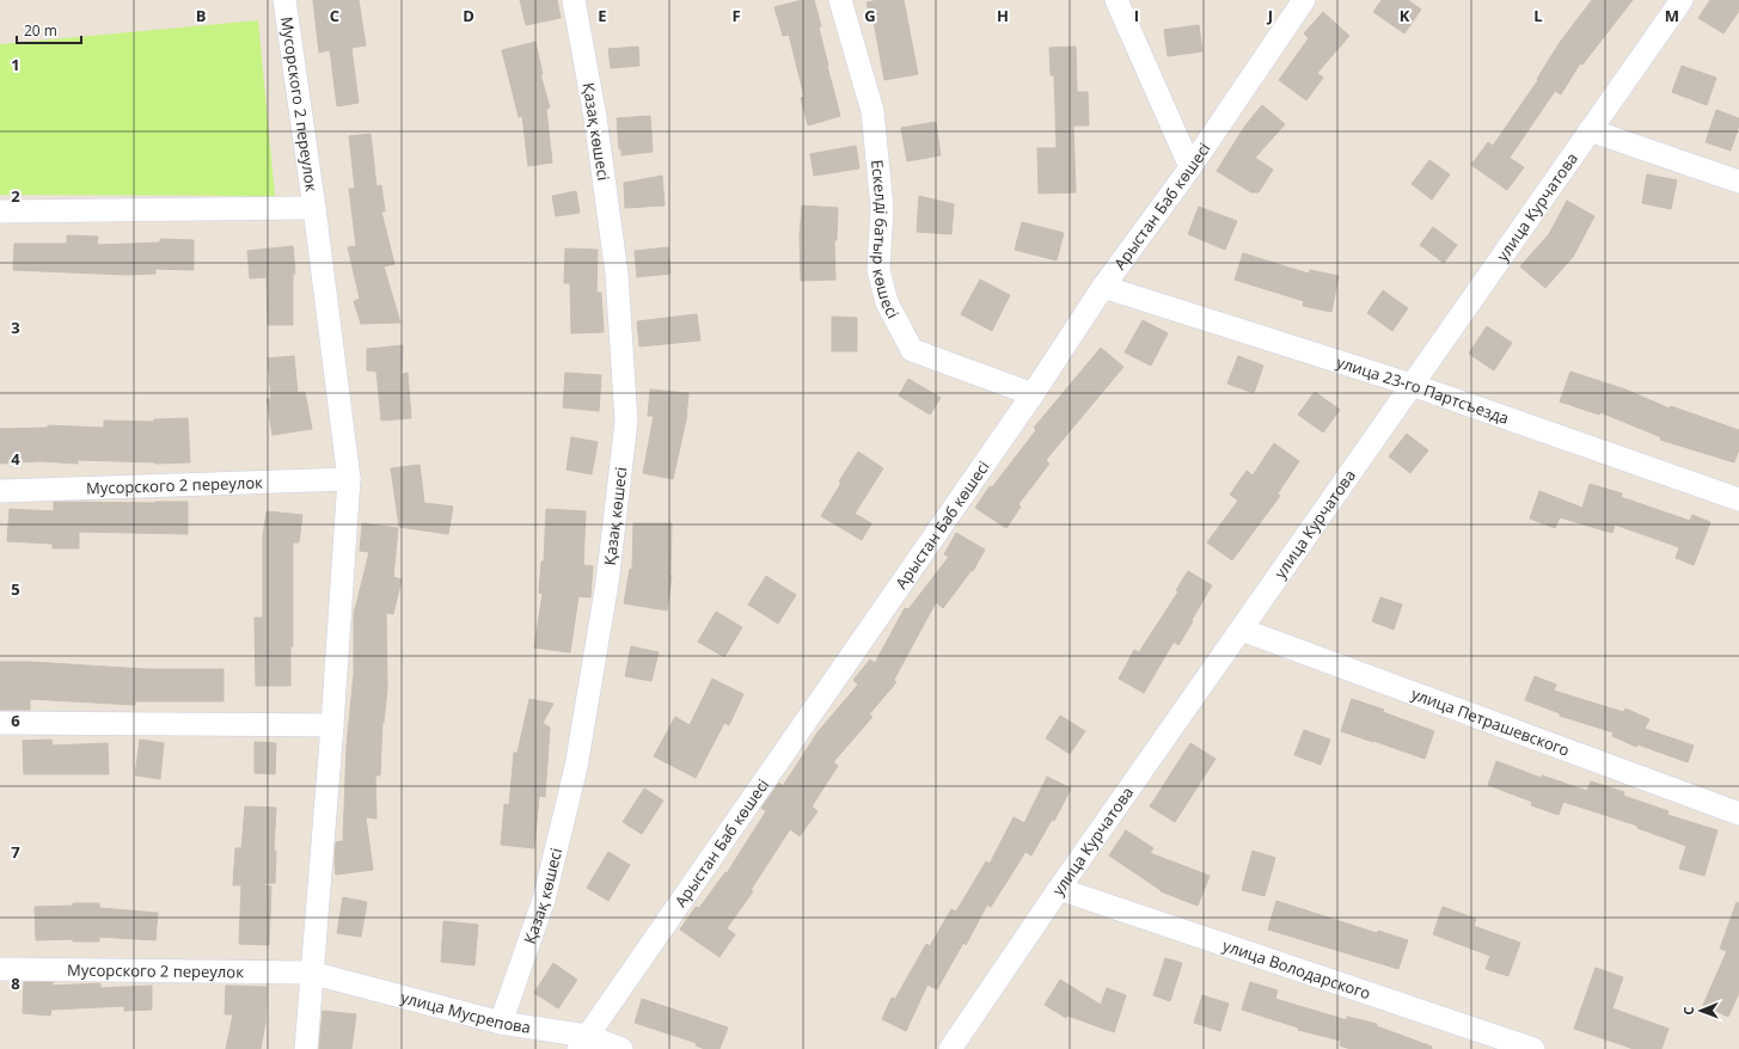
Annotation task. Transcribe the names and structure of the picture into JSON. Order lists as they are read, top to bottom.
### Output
{
  "streets": {
    "street": [
      "Мусорского 2 переулок",
      "Қазақ көшесі",
      "Арыстан Баб көшесі",
      "улица Курчатова",
      "Ескелді батыр көшесі",
      "улица 23-го Партсъезда",
      "улица Петрашевского",
      "улица Володарского",
      "улица Мусрепова"
    ]
  },
  "crossings": [
    ["Мусорского 2 переулок", "улица Мусрепова"],
    ["Қазақ көшесі", "улица Мусрепова"],
    ["Арыстан Баб көшесі", "Ескелді батыр көшесі"],
    ["Арыстан Баб көшесі", "улица 23-го Партсъезда"],
    ["Арыстан Баб көшесі", "улица Мусрепова"],
    ["улица Курчатова", "улица 23-го Партсъезда"],
    ["улица Курчатова", "улица Петрашевского"],
    ["улица Курчатова", "улица Володарского"]
  ],
  "scale_bar": "20 m",
  "north": "left",
  "grid": {
    "columns": [
      "B",
      "C",
      "D",
      "E",
      "F",
      "G",
      "H",
      "I",
      "J",
      "K",
      "L",
      "M"
    ],
    "rows": [
      "1",
      "2",
      "3",
      "4",
      "5",
      "6",
      "7",
      "8"
    ]
  }
}
